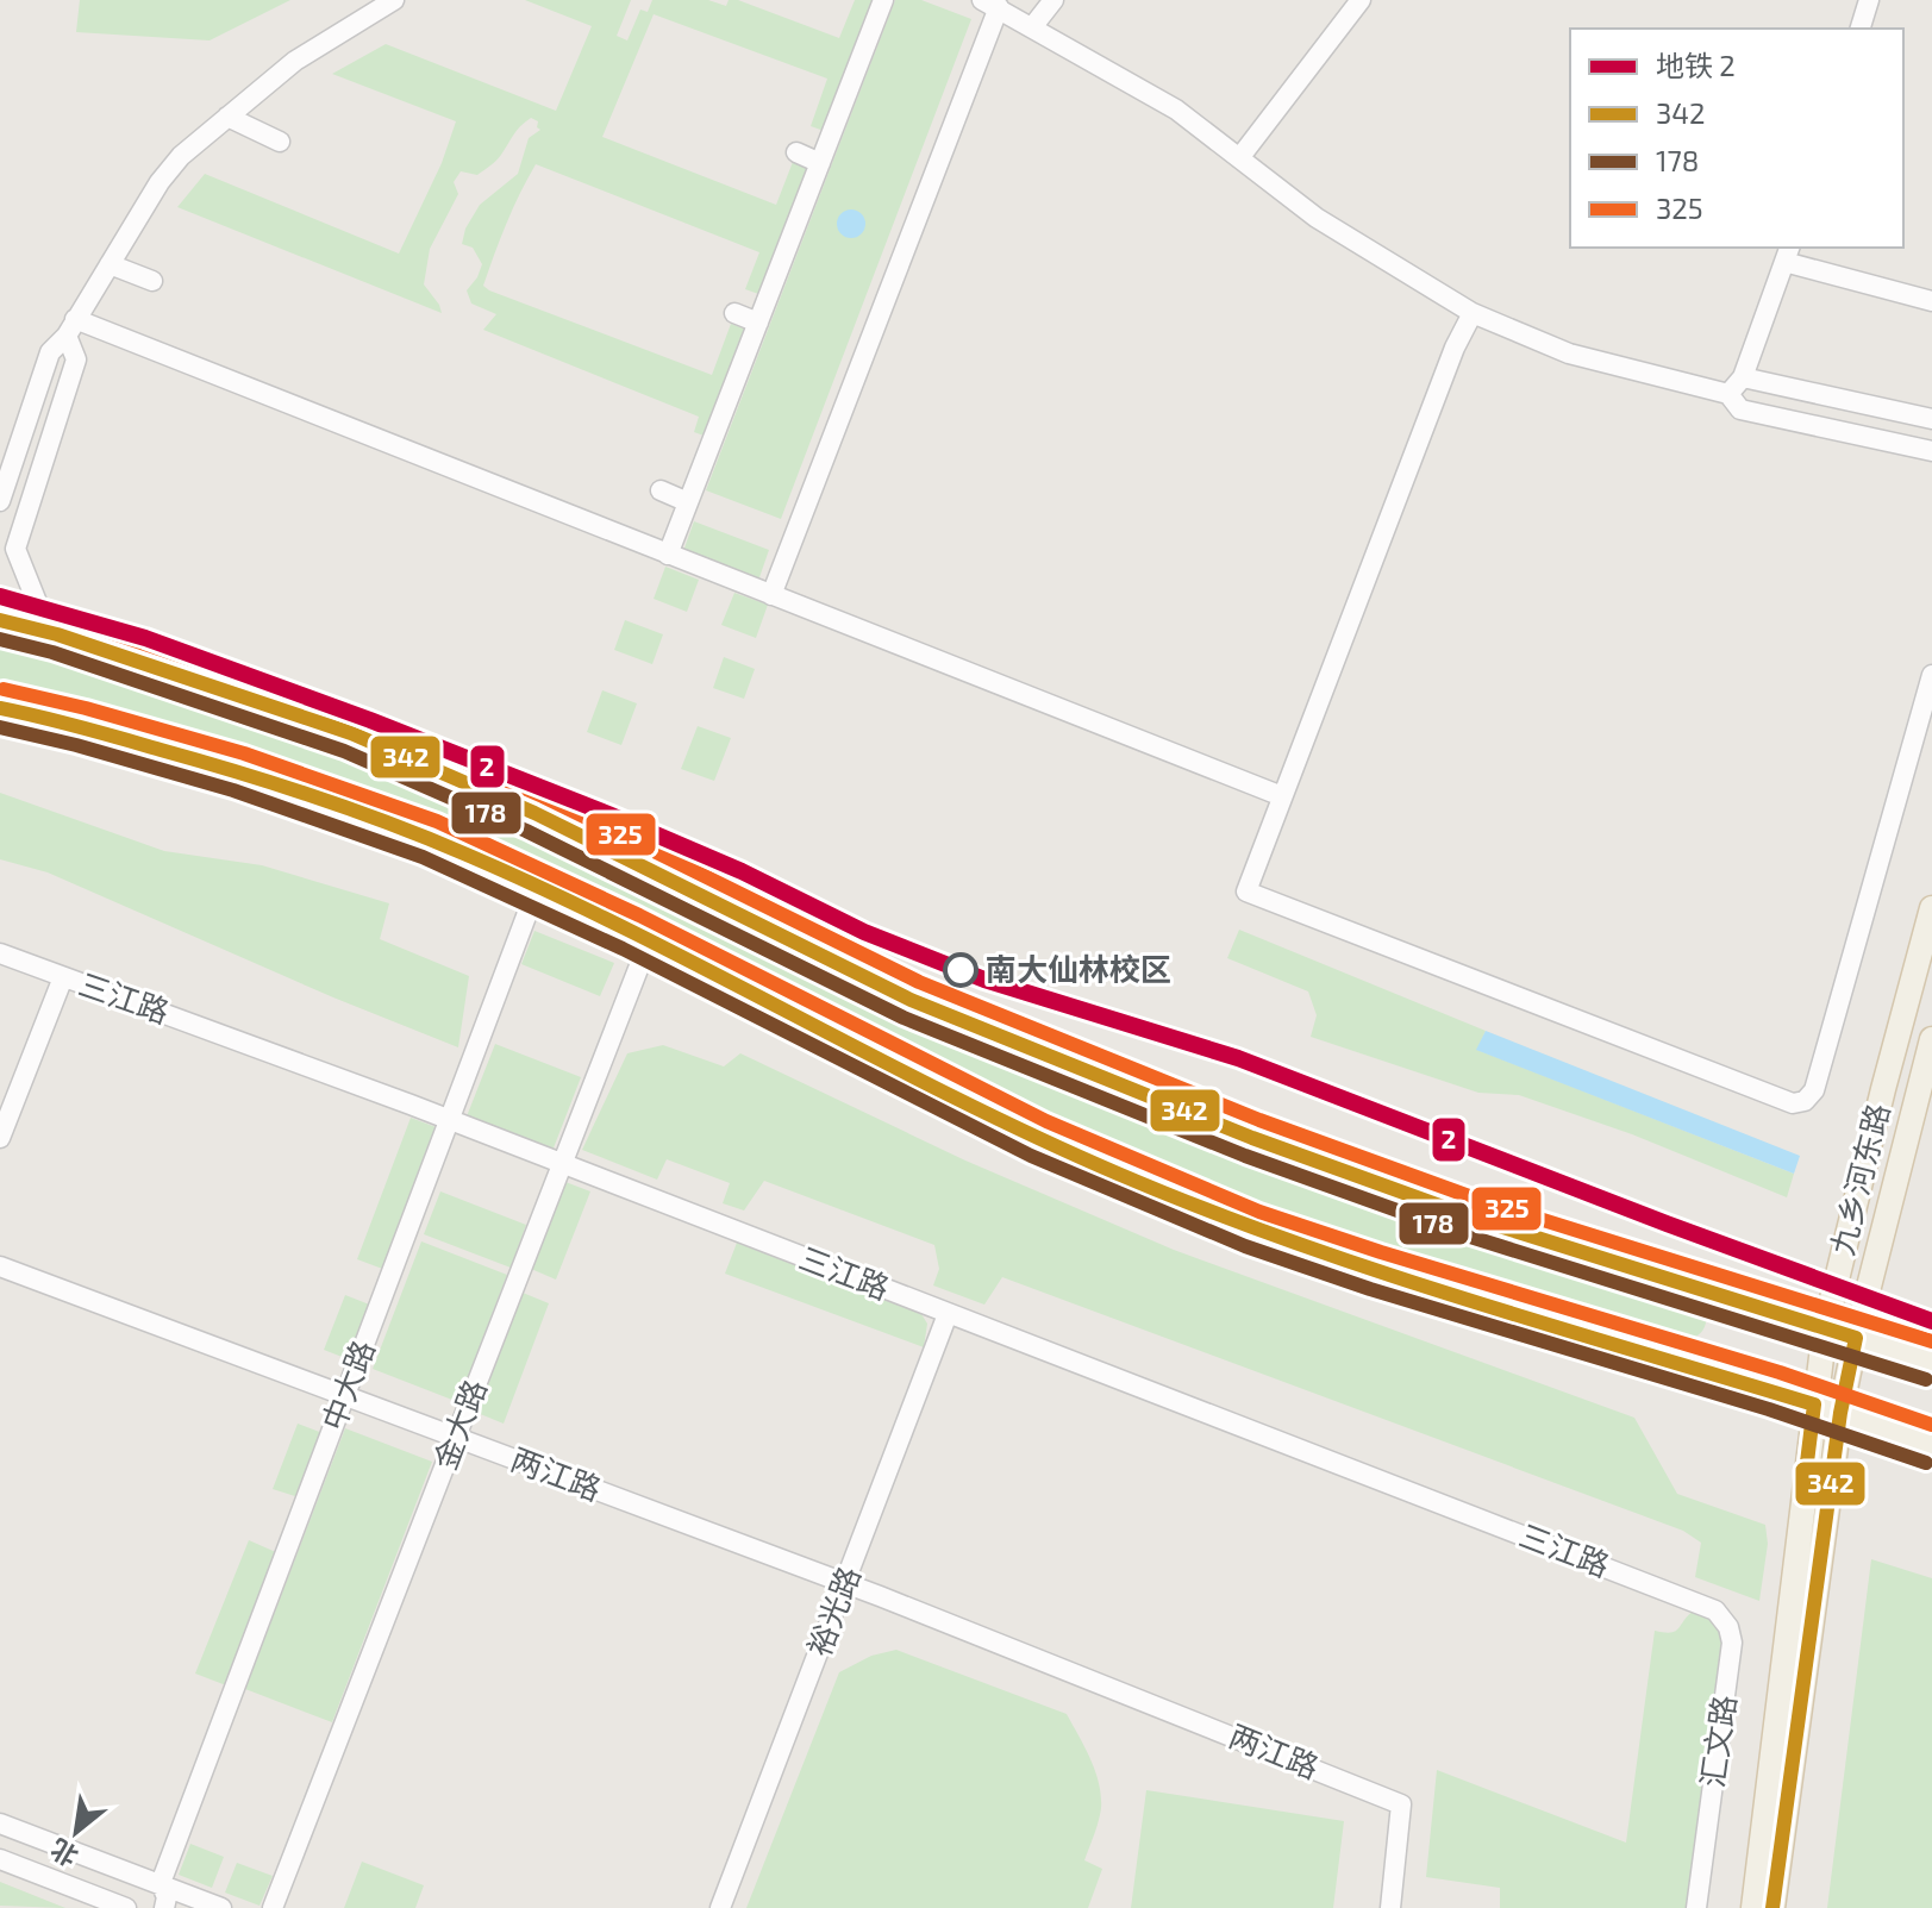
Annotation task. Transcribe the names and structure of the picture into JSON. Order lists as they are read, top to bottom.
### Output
{
  "streets": {
    "main road": ["九乡河东路"],
    "street": [
      "三江路",
      "中大路",
      "金大路",
      "两江路",
      "裕光路",
      "汇文路"
    ]
  },
  "crossings": [
    ["三江路", "中大路"],
    ["三江路", "金大路"],
    ["三江路", "裕光路"],
    ["三江路", "汇文路"],
    ["中大路", "两江路"],
    ["金大路", "两江路"],
    ["两江路", "裕光路"]
  ],
  "places": ["南大仙林校区"],
  "lines": [
    "metro line 2",
    "transit line 325",
    "transit line 342",
    "transit line 178"
  ],
  "legend": [
    "地铁 2",
    "342",
    "178",
    "325"
  ],
  "north": "bottom left"
}
